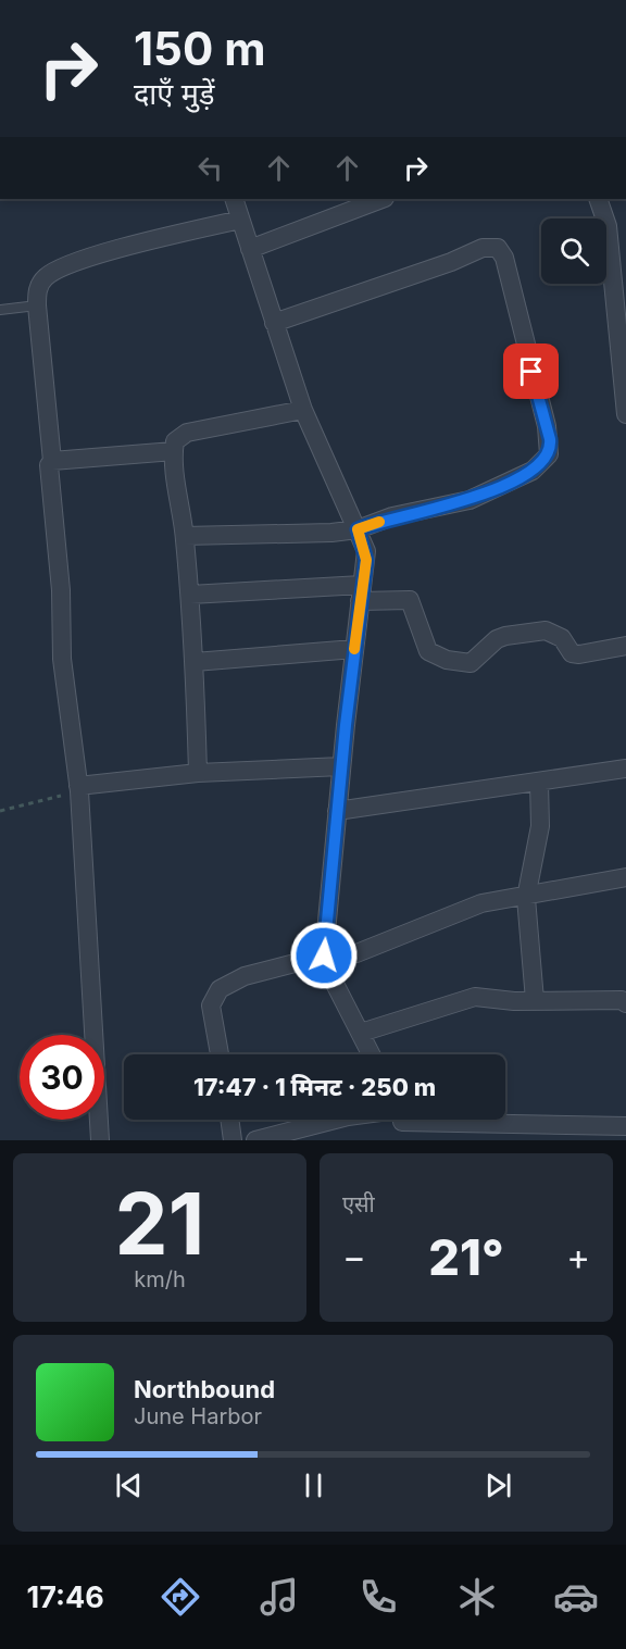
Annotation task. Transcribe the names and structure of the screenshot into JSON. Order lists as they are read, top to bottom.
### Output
{
  "page": {
    "turn": ["150 m", "दाएँ मुड़ें"],
    "limit": "30",
    "trip": "17:47 · 1 मिनट · 250 m",
    "tile": [
      ["21", "km/h"],
      "एसी"
    ],
    "heat": ["−", "21°", "+"],
    "song": ["Northbound", "June Harbor"],
    "tabs": "17:46"
  }
}
